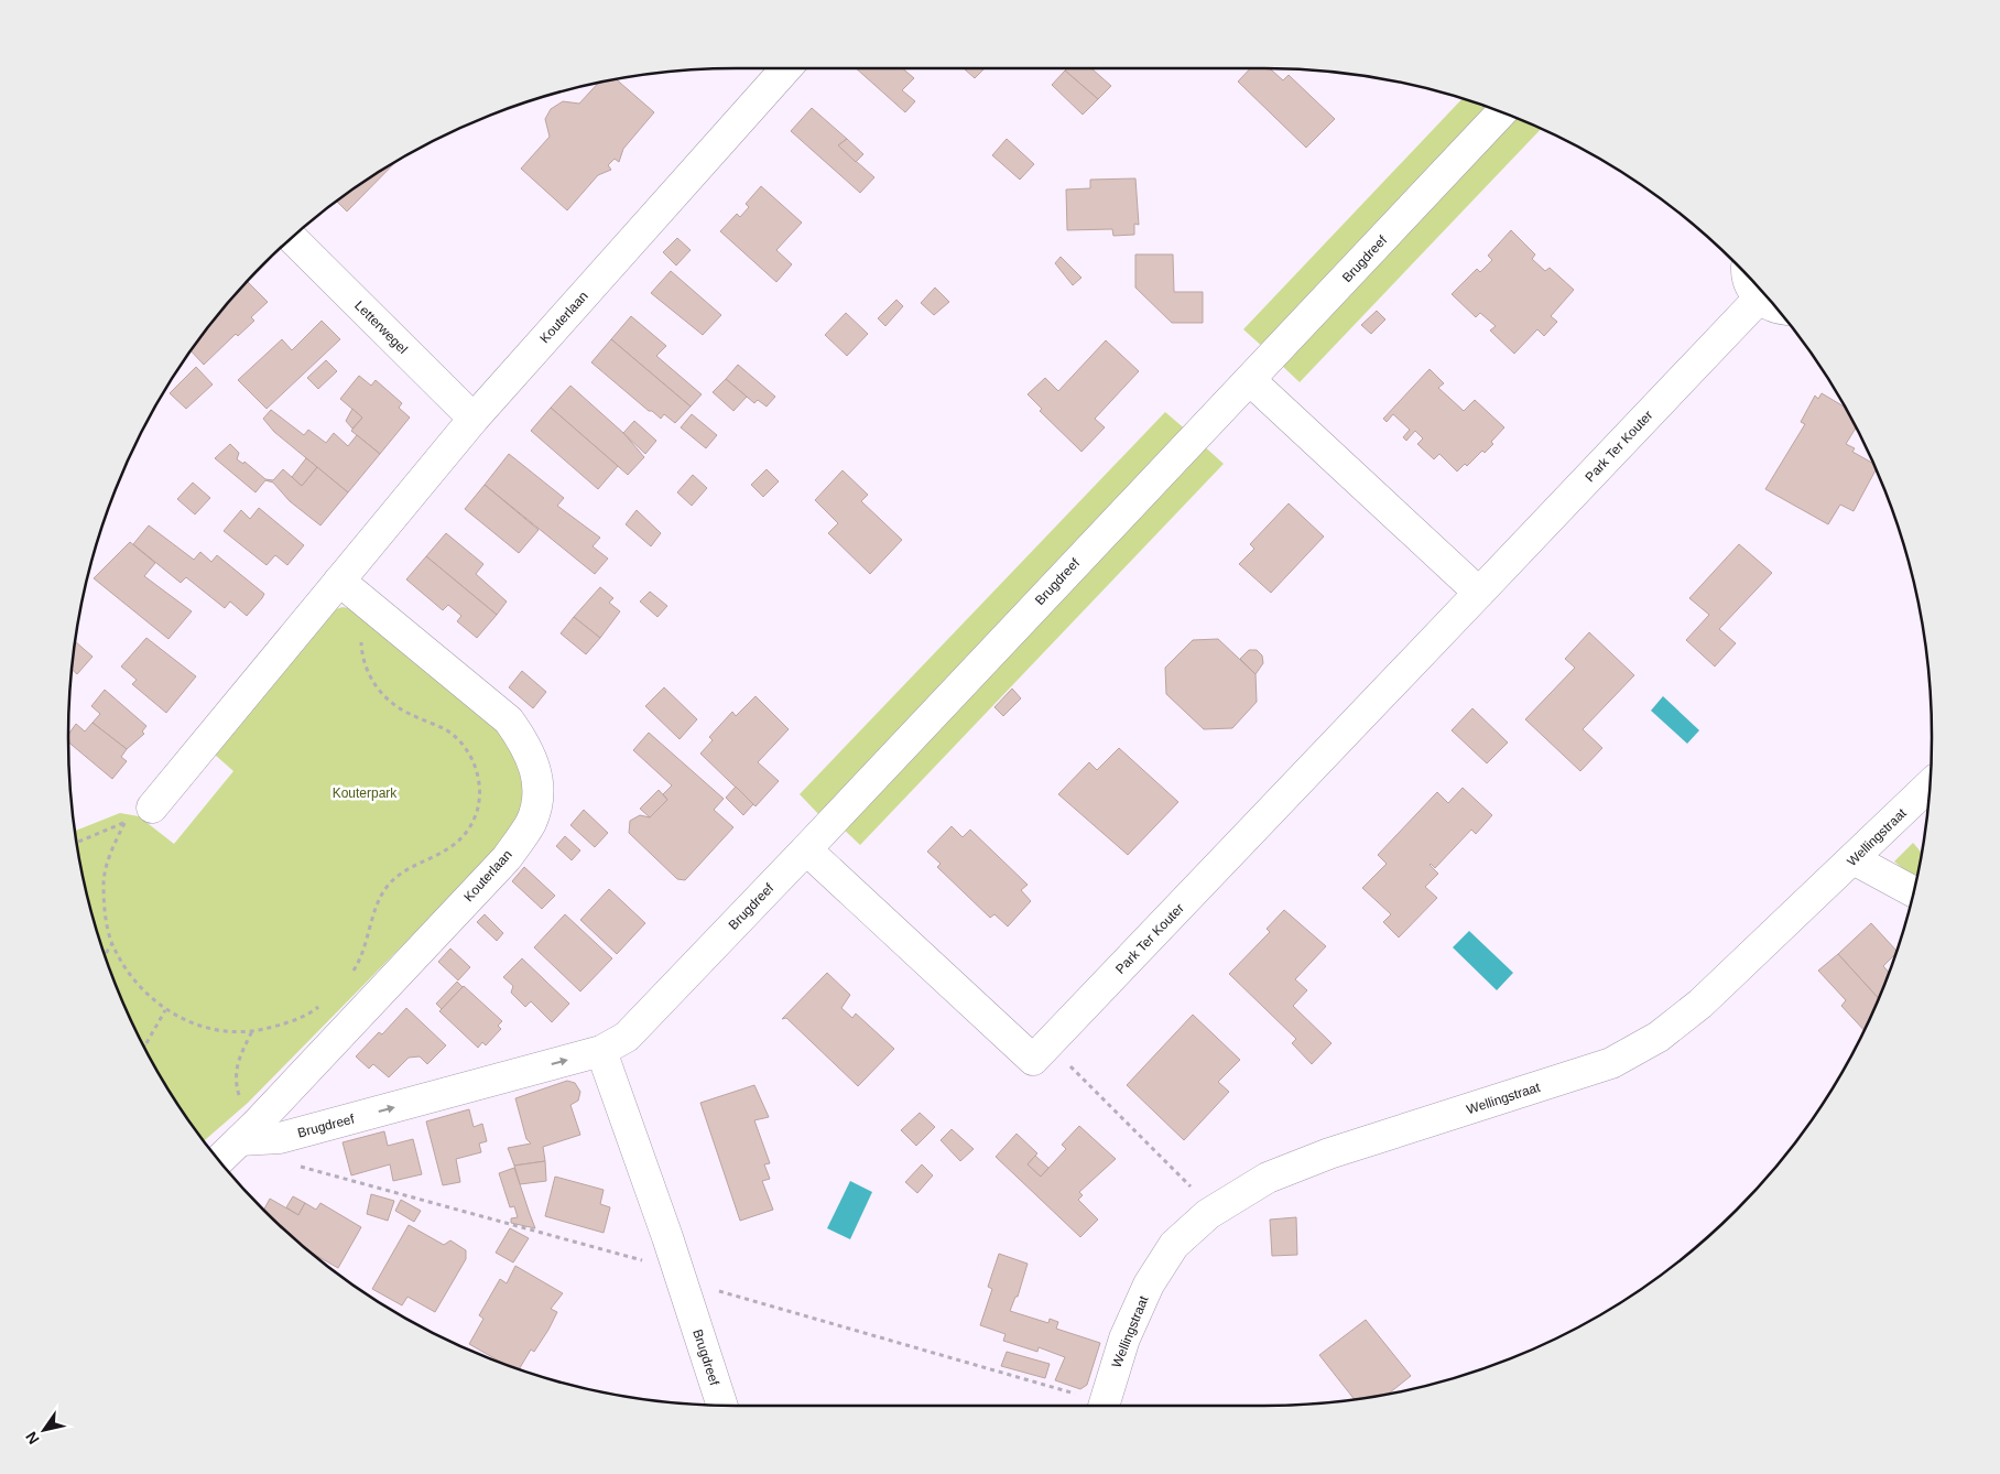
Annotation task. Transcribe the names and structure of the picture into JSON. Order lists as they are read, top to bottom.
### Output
{
  "streets": {
    "street": [
      "Brugdreef",
      "Kouterlaan",
      "Letterwegel",
      "Park Ter Kouter",
      "Wellingstraat"
    ]
  },
  "crossings": [
    ["Brugdreef", "Kouterlaan"],
    ["Brugdreef", "Park Ter Kouter"],
    ["Kouterlaan", "Letterwegel"]
  ],
  "parks": ["Kouterpark"],
  "north": "bottom left"
}
